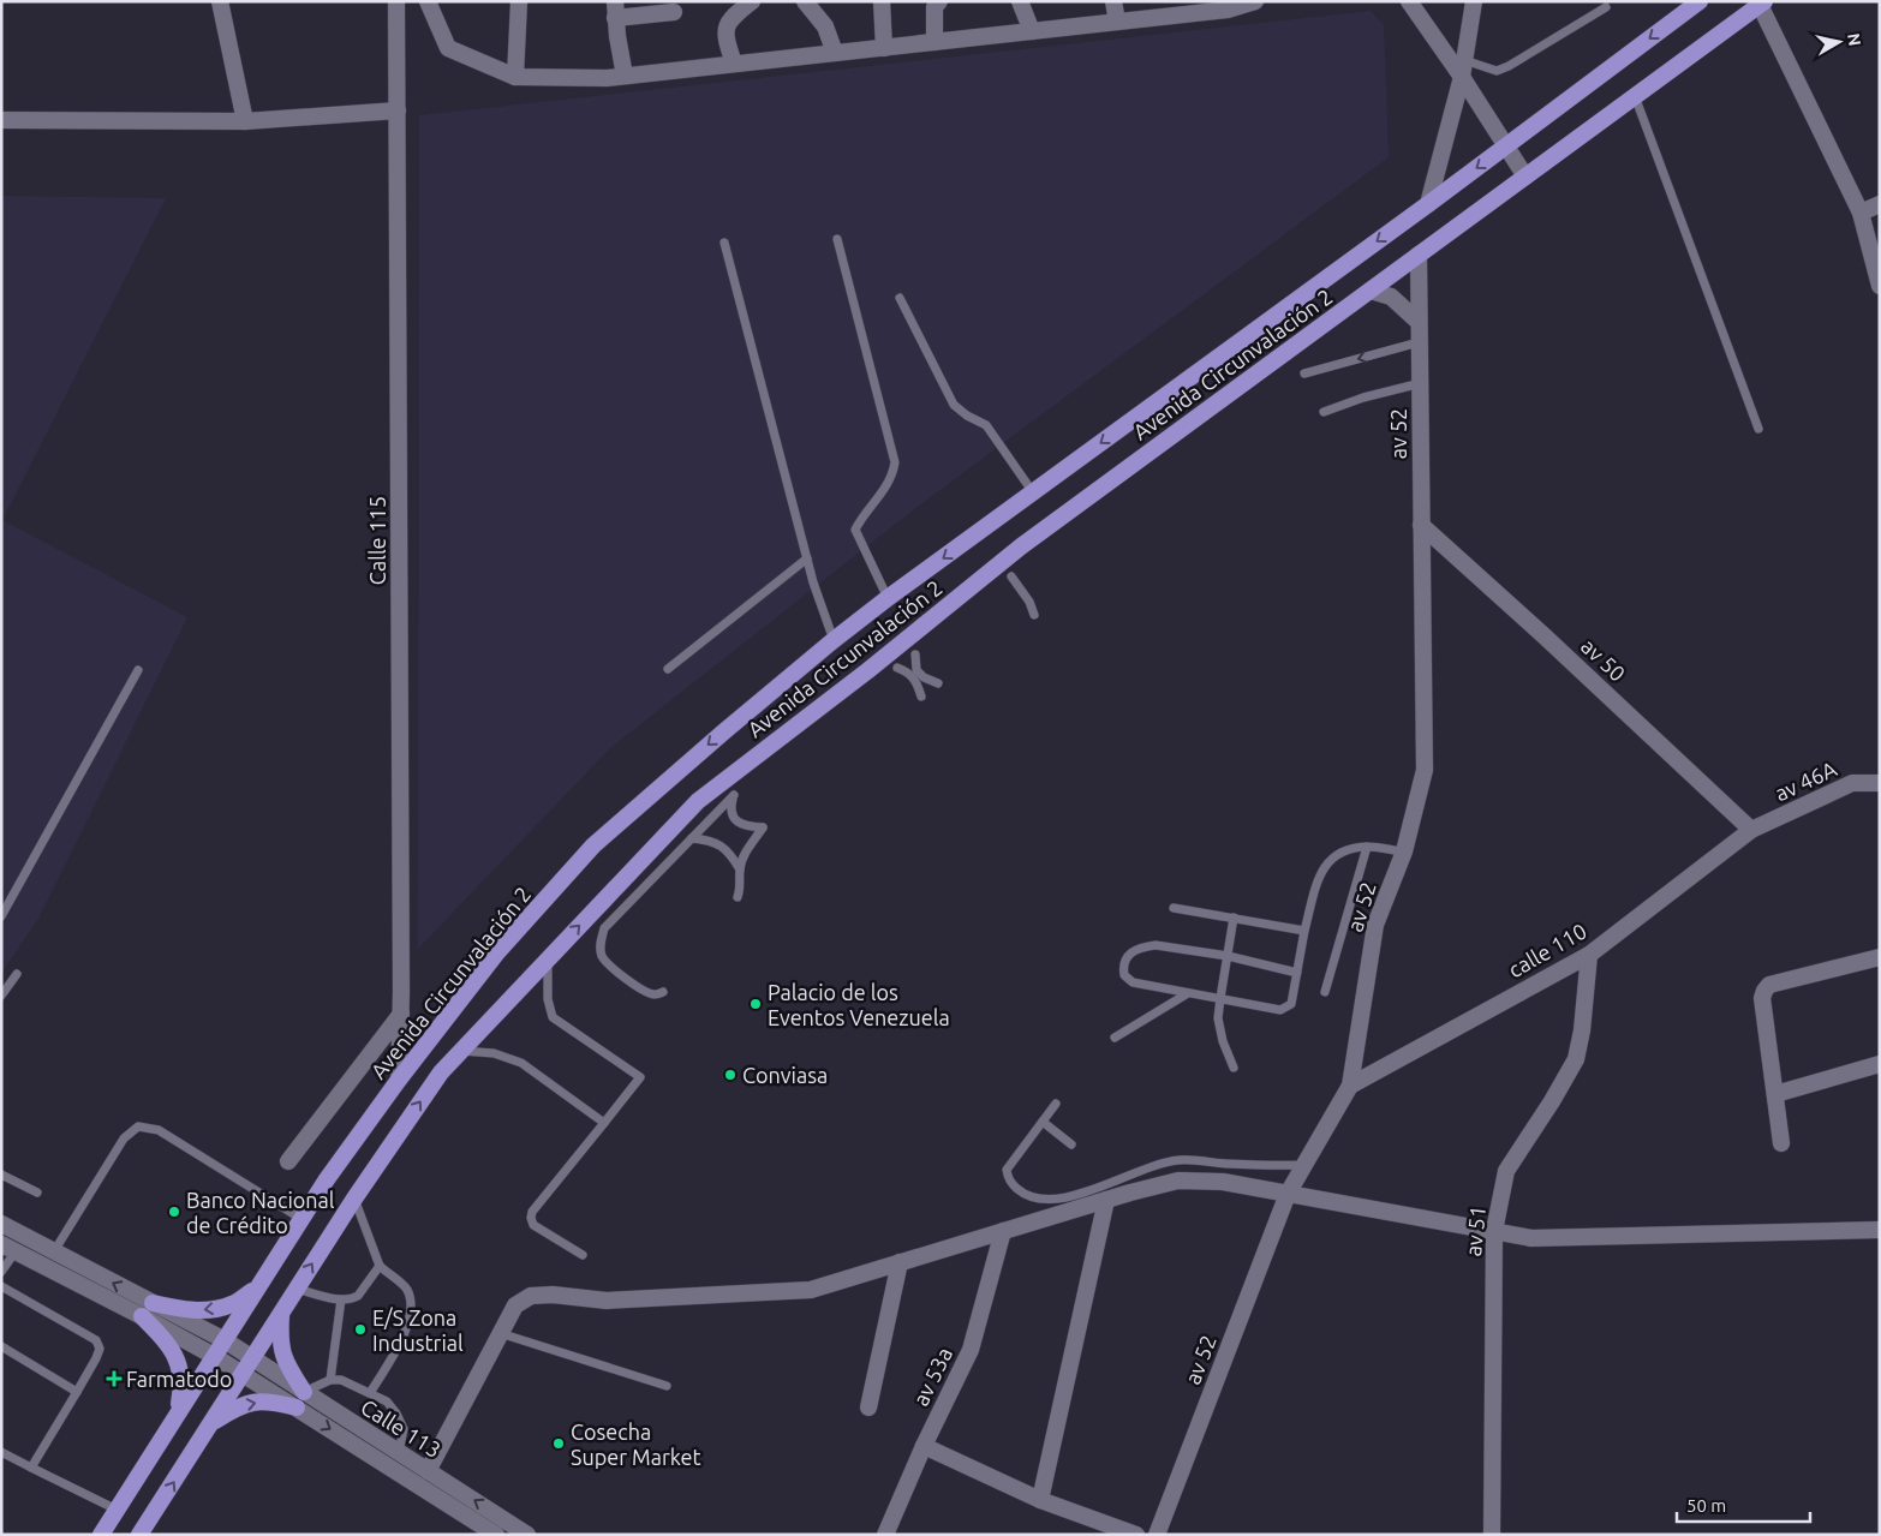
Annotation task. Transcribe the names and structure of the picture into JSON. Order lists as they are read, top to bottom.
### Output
{
  "streets": {
    "highway": ["Avenida Circunvalación 2"],
    "street": [
      "av 52",
      "Calle 115",
      "av 50",
      "av 46A",
      "calle 110",
      "av 51",
      "av 53a",
      "Calle 113"
    ]
  },
  "crossings": [
    ["Avenida Circunvalación 2", "av 52"],
    ["Avenida Circunvalación 2", "Calle 115"],
    ["Avenida Circunvalación 2", "Calle 113"],
    ["av 52", "av 50"],
    ["av 52", "calle 110"],
    ["av 50", "av 46A"],
    ["av 50", "calle 110"],
    ["av 46A", "calle 110"],
    ["calle 110", "av 51"]
  ],
  "places": {
    "other": [
      "Palacio de los Eventos Venezuela",
      "Conviasa",
      "Banco Nacional de Crédito",
      "E/S Zona Industrial",
      "Cosecha Super Market"
    ],
    "health": ["Farmatodo"]
  },
  "scale_bar": "50 m",
  "north": "right"
}
